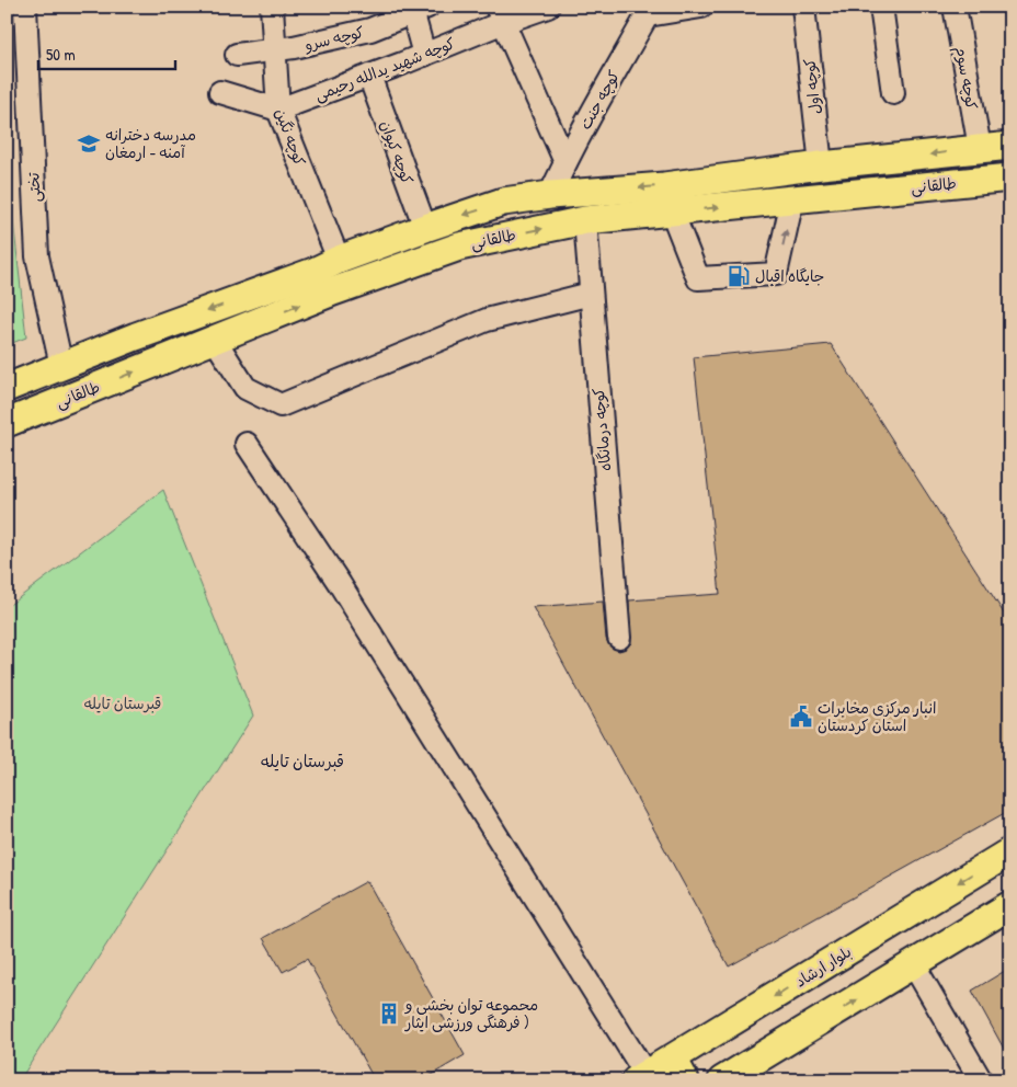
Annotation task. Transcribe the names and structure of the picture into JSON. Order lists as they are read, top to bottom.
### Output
{
  "streets": {
    "main road": ["طالقانی", "بلوار ارشاد"],
    "street": [
      "کوچه سرو",
      "کوچه شهید یدالله رحیمی",
      "کوچه سوم",
      "کوچه اول",
      "کوچه جنت",
      "کوچه نگین",
      "کوچه کیوان",
      "تختی",
      "کوچه درمانگاه"
    ]
  },
  "crossings": [
    ["کوچه سرو", "کوچه نگین"],
    ["کوچه شهید یدالله رحیمی", "کوچه نگین"],
    ["کوچه شهید یدالله رحیمی", "کوچه کیوان"],
    ["کوچه سوم", "طالقانی"],
    ["کوچه اول", "طالقانی"],
    ["کوچه جنت", "طالقانی"],
    ["کوچه نگین", "طالقانی"],
    ["کوچه کیوان", "طالقانی"],
    ["طالقانی", "تختی"],
    ["طالقانی", "کوچه درمانگاه"]
  ],
  "districts": ["قبرستان تایله"],
  "parks": ["قبرستان تایله"],
  "places": {
    "school or university": ["مدرسه دخترانه آمنه - ارمغان"],
    "fuel station": ["جایگاه اقبال"],
    "public building": ["انبار مرکزی مخابرات استان کردستان"],
    "building": ["مجموعه توان بخشی و فرهنگی ورزشی ایثار )"]
  },
  "scale_bar": "50 m"
}
